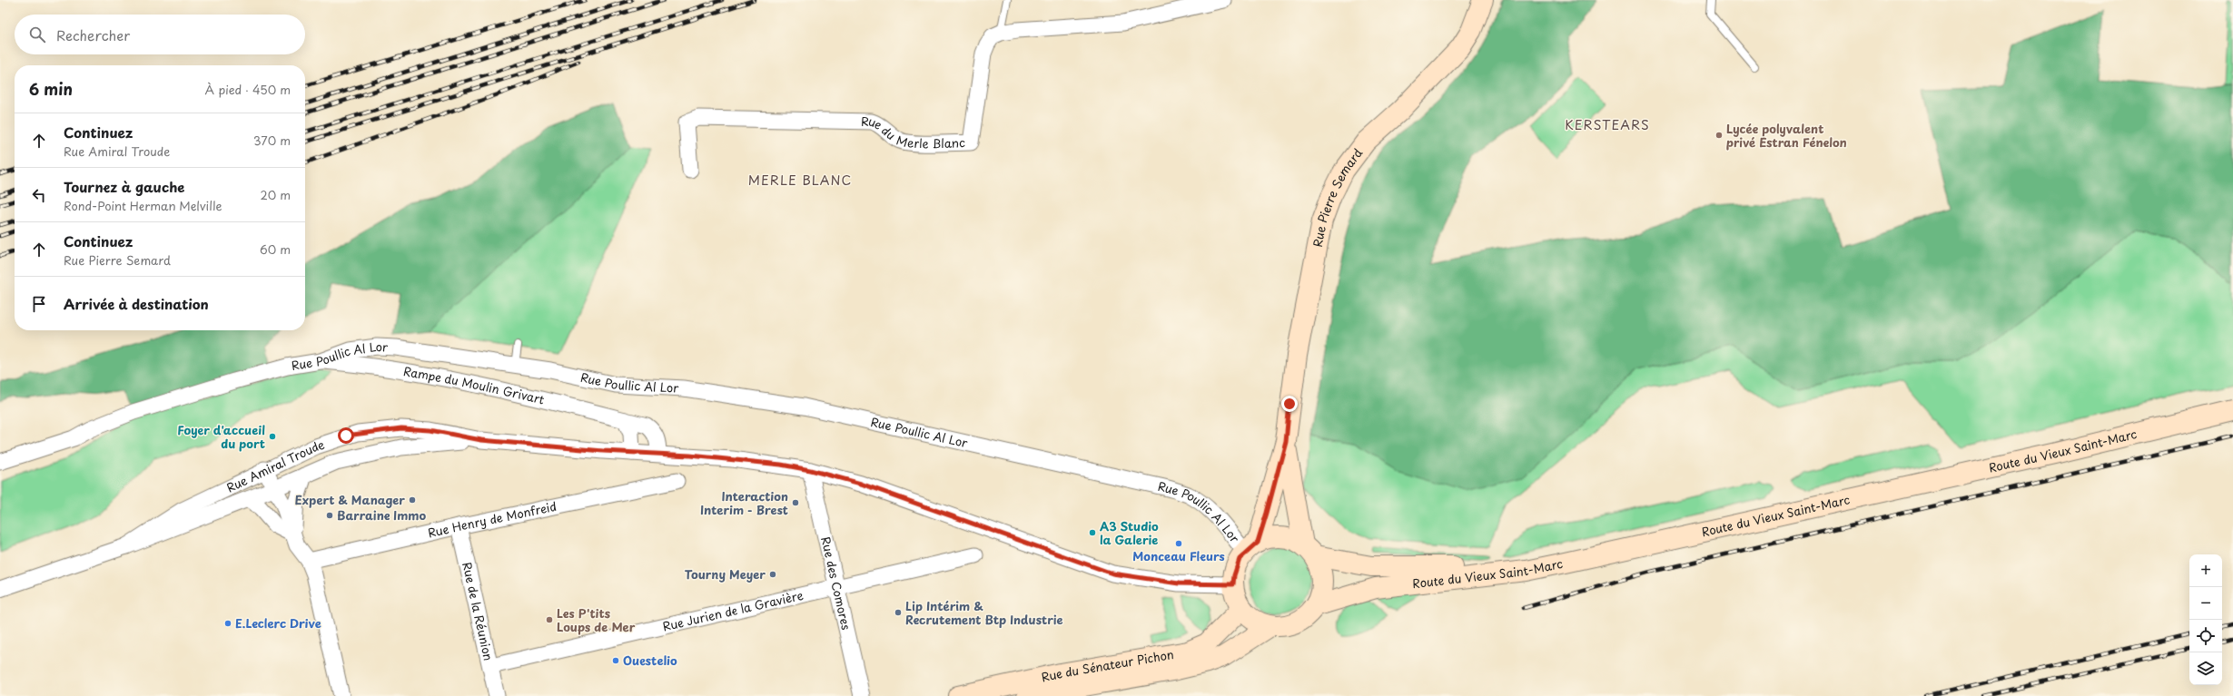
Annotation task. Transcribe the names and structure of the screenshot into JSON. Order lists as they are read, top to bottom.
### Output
{
  "streets": {
    "main road": ["Rue Pierre Semard", "Route du Vieux Saint-Marc", "Rue du Sénateur Pichon"],
    "street": [
      "Rue du Merle Blanc",
      "Rue Poullic Al Lor",
      "Rampe du Moulin Grivart",
      "Rue Amiral Troude",
      "Rue Henry de Monfreid",
      "Rue des Comores",
      "Rue de la Réunion",
      "Rue Jurien de la Gravière"
    ]
  },
  "crossings": [
    ["Rue Pierre Semard", "Rue Poullic Al Lor"],
    ["Rue Pierre Semard", "Route du Vieux Saint-Marc"],
    ["Rue Pierre Semard", "Rue Amiral Troude"],
    ["Rue Pierre Semard", "Rue du Sénateur Pichon"],
    ["Rue Poullic Al Lor", "Rampe du Moulin Grivart"],
    ["Rue Poullic Al Lor", "Route du Vieux Saint-Marc"],
    ["Rue Poullic Al Lor", "Rue Amiral Troude"],
    ["Rue Poullic Al Lor", "Rue du Sénateur Pichon"],
    ["Rampe du Moulin Grivart", "Rue Amiral Troude"],
    ["Route du Vieux Saint-Marc", "Rue Amiral Troude"],
    ["Route du Vieux Saint-Marc", "Rue du Sénateur Pichon"],
    ["Rue Amiral Troude", "Rue des Comores"],
    ["Rue Amiral Troude", "Rue du Sénateur Pichon"],
    ["Rue Henry de Monfreid", "Rue de la Réunion"],
    ["Rue des Comores", "Rue Jurien de la Gravière"],
    ["Rue de la Réunion", "Rue Jurien de la Gravière"]
  ],
  "districts": ["KERSTEARS", "MERLE BLANC"],
  "places": [
    "Lycée polyvalent privé Estran Fénelon",
    "Foyer d'accueil du port",
    "Expert & Manager",
    "Interaction Interim - Brest",
    "Barraine Immo",
    "A3 Studio la Galerie",
    "Monceau Fleurs",
    "Tourny Meyer",
    "Lip Intérim & Recrutement Btp Industrie",
    "Les P'tits Loups de Mer",
    "E.Leclerc Drive",
    "Ouestelio"
  ],
  "page": {
    "search": "Rechercher",
    "heading": ["6 min", "À pied · 450 m"],
    "list": [
      ["Continuez", "Rue Amiral Troude", "370 m"],
      ["Tournez à gauche", "Rond-Point Herman Melville", "20 m"],
      ["Continuez", "Rue Pierre Semard", "60 m"],
      "Arrivée à destination"
    ],
    "map_buttons": ["+", "−"]
  }
}
